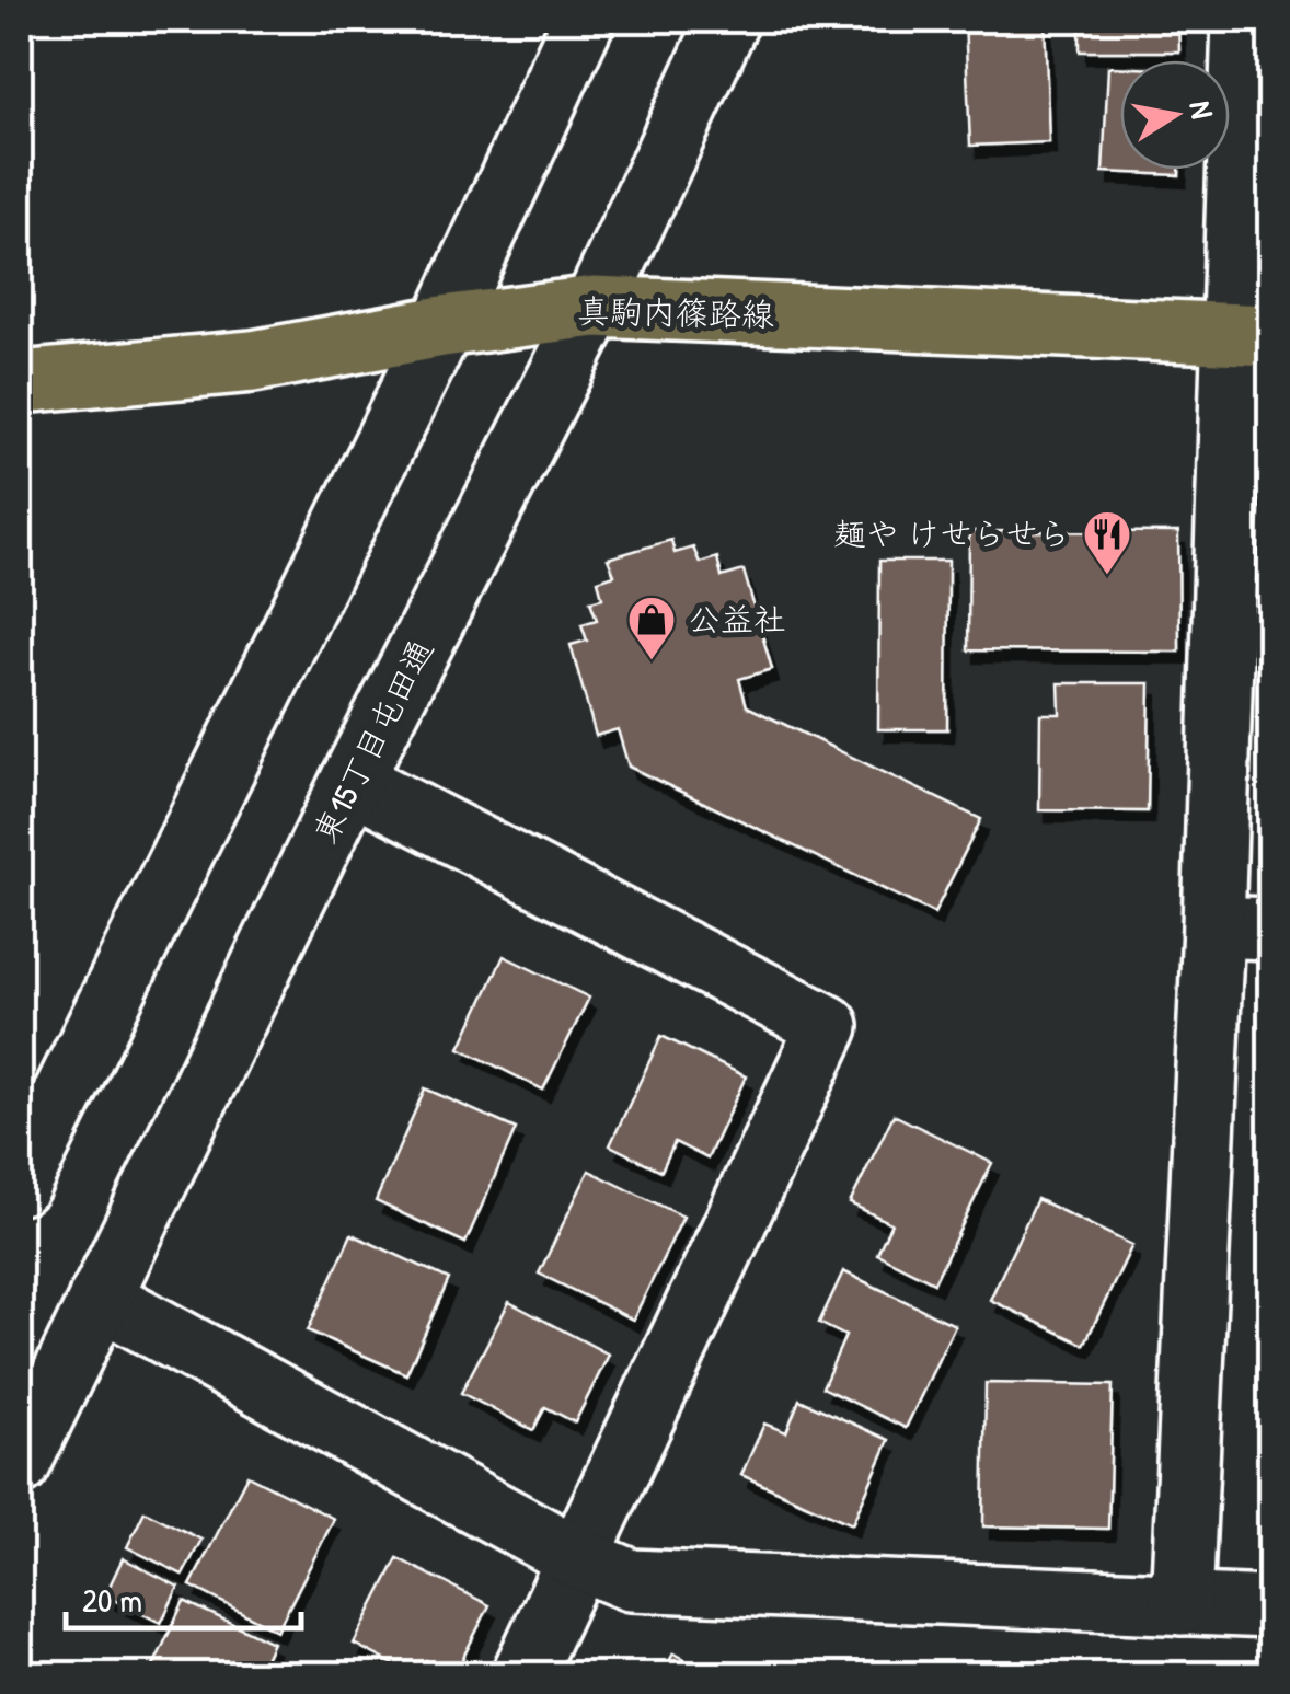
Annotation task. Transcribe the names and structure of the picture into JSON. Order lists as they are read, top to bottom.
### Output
{
  "streets": {
    "main road": ["真駒内篠路線"],
    "street": ["東15丁目屯田通"]
  },
  "crossings": [
    ["真駒内篠路線", "東15丁目屯田通"]
  ],
  "places": {
    "restaurant": ["麺や けせらせら"],
    "shop": ["公益社"]
  },
  "scale_bar": "20 m",
  "north": "right"
}
